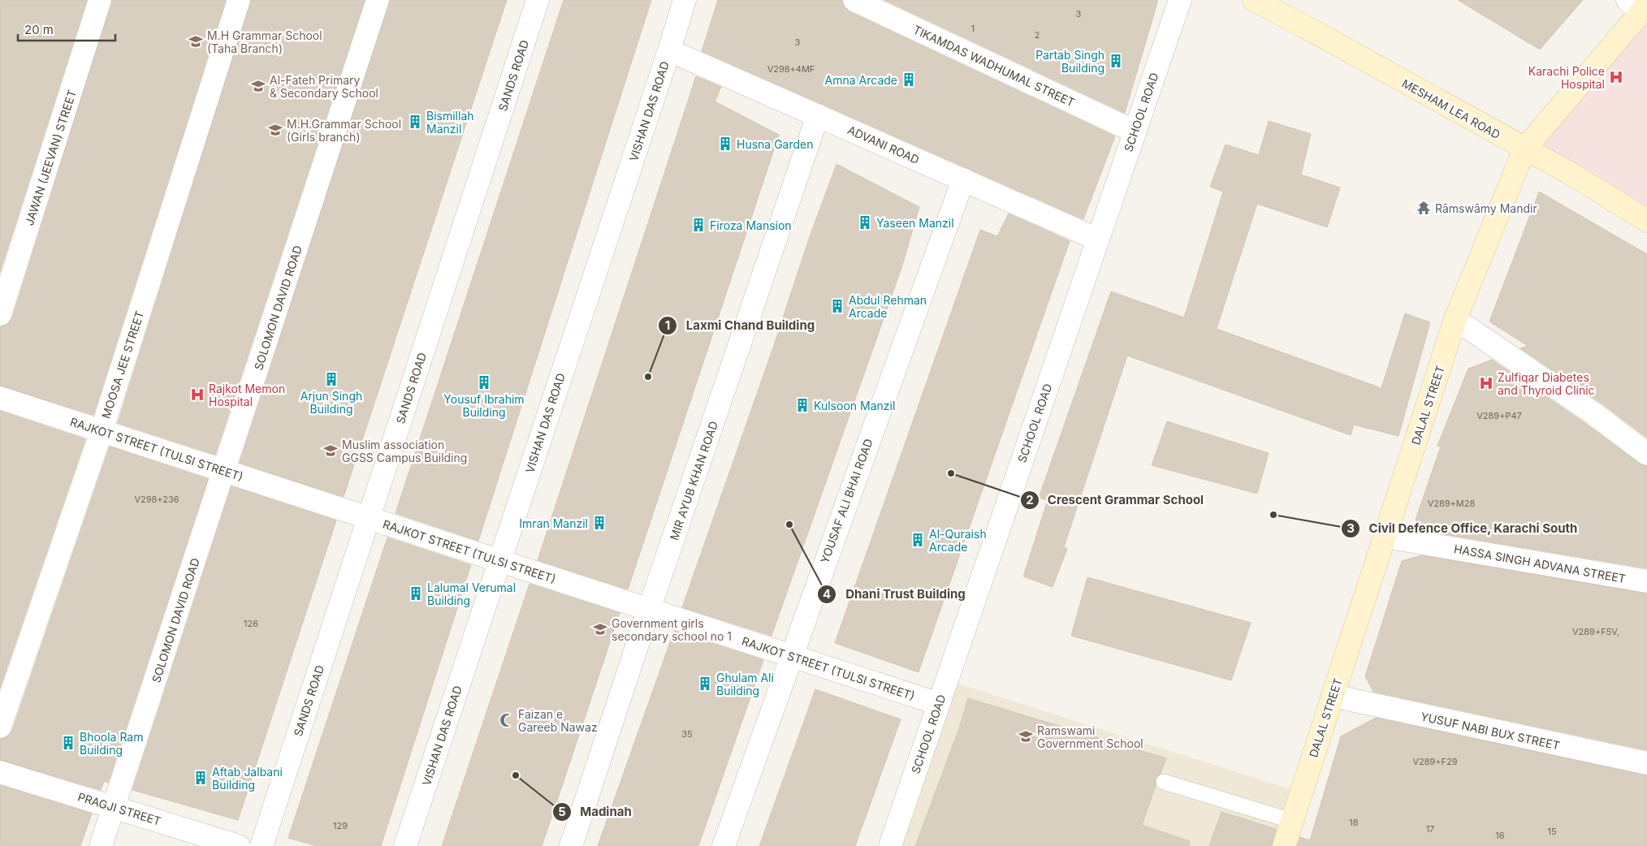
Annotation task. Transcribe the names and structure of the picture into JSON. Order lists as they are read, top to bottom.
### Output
{
  "streets": {
    "street": [
      "TIKAMDAS WADHUMAL STREET",
      "SANDS ROAD",
      "MESHAM LEA ROAD",
      "VISHAN DAS ROAD",
      "SCHOOL ROAD",
      "ADVANI ROAD",
      "JAWAN (JEEVAN) STREET",
      "SOLOMON DAVID ROAD",
      "MOOSA JEE STREET",
      "DALAL STREET",
      "RAJKOT STREET (TULSI STREET)",
      "MIR AYUB KHAN ROAD",
      "YOUSAF ALI BHAI ROAD",
      "HASSA SINGH ADVANA STREET",
      "YUSUF NABI BUX STREET",
      "PRAGJI STREET"
    ]
  },
  "crossings": [
    ["TIKAMDAS WADHUMAL STREET", "SCHOOL ROAD"],
    ["SANDS ROAD", "RAJKOT STREET (TULSI STREET)"],
    ["MESHAM LEA ROAD", "DALAL STREET"],
    ["VISHAN DAS ROAD", "ADVANI ROAD"],
    ["VISHAN DAS ROAD", "RAJKOT STREET (TULSI STREET)"],
    ["SCHOOL ROAD", "ADVANI ROAD"],
    ["SCHOOL ROAD", "RAJKOT STREET (TULSI STREET)"],
    ["ADVANI ROAD", "MIR AYUB KHAN ROAD"],
    ["ADVANI ROAD", "YOUSAF ALI BHAI ROAD"],
    ["SOLOMON DAVID ROAD", "RAJKOT STREET (TULSI STREET)"],
    ["SOLOMON DAVID ROAD", "PRAGJI STREET"],
    ["MOOSA JEE STREET", "RAJKOT STREET (TULSI STREET)"],
    ["DALAL STREET", "HASSA SINGH ADVANA STREET"],
    ["DALAL STREET", "YUSUF NABI BUX STREET"],
    ["RAJKOT STREET (TULSI STREET)", "MIR AYUB KHAN ROAD"],
    ["RAJKOT STREET (TULSI STREET)", "YOUSAF ALI BHAI ROAD"]
  ],
  "places": {
    "school or university": [
      "M.H Grammar School (Taha Branch)",
      "Al-Fateh Primary & Secondary School",
      "M.H.Grammar School (Girls branch)",
      "Muslim association GGSS Campus Building",
      "Government girls secondary school no 1",
      "Ramswami Government School"
    ],
    "building": [
      "Partab Singh Building",
      "Amna Arcade",
      "Bismillah Manzil",
      "Husna Garden",
      "Yaseen Manzil",
      "Firoza Mansion",
      "Abdul Rehman Arcade",
      "Arjun Singh Building",
      "Yousuf Ibrahim Building",
      "Kulsoon Manzil",
      "Imran Manzil",
      "Al-Quraish Arcade",
      "Lalumal Verumal Building",
      "Ghulam Ali Building",
      "Bhoola Ram Building",
      "Aftab Jalbani Building"
    ],
    "hospital": ["Karachi Police Hospital", "Zulfiqar Diabetes and Thyroid Clinic", "Rajkot Memon Hospital"],
    "temple": ["Rāmswāmy Mandir"],
    "other": [
      "Laxmi Chand Building",
      "Crescent Grammar School",
      "Civil Defence Office, Karachi South",
      "Dhani Trust Building",
      "Madinah"
    ],
    "mosque": ["Faizan e Gareeb Nawaz"]
  },
  "house_numbers": [
    "3",
    "1",
    "2",
    "3",
    "V298+4MF",
    "V289+P47",
    "V298+236",
    "V289+M28",
    "126",
    "V289+F5V,",
    "35",
    "V289+F29",
    "18",
    "129",
    "17",
    "15",
    "16"
  ],
  "scale_bar": "20 m"
}
